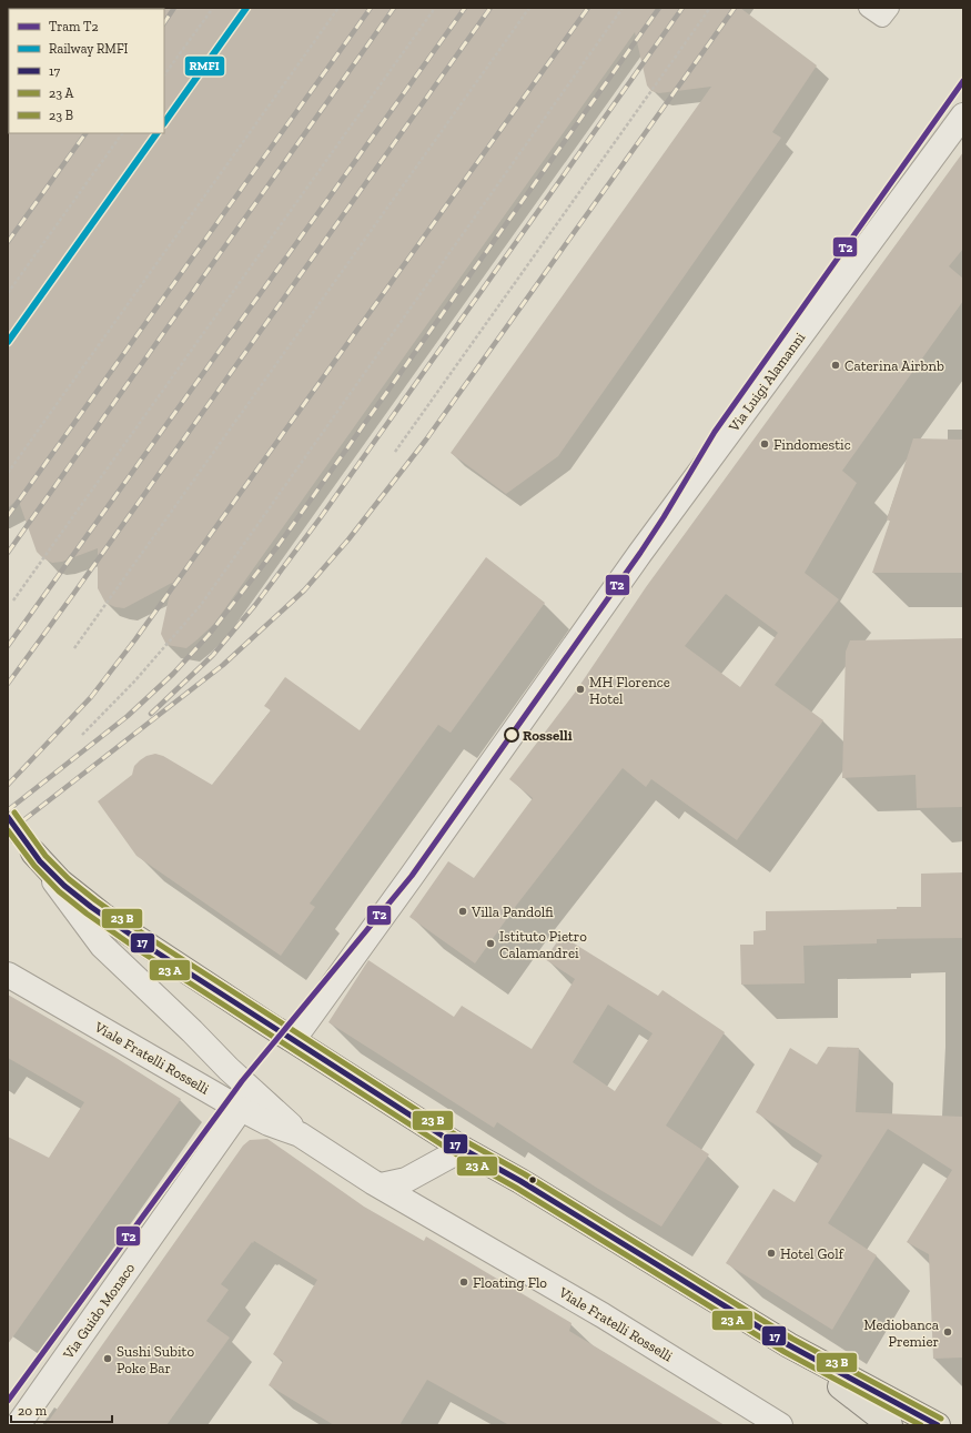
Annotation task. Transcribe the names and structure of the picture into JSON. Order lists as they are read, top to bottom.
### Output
{
  "streets": {
    "street": ["Via Luigi Alamanni", "Viale Fratelli Rosselli", "Via Guido Monaco"]
  },
  "crossings": [
    ["Viale Fratelli Rosselli", "Via Guido Monaco"]
  ],
  "places": [
    "Caterina Airbnb",
    "Findomestic",
    "MH Florence Hotel",
    "Rosselli",
    "Villa Pandolfi",
    "Istituto Pietro Calamandrei",
    "Hotel Golf",
    "Floating Flo",
    "Mediobanca Premier",
    "Sushi Subito Poke Bar"
  ],
  "lines": ["rail line RMFI", "tram line T2", "transit line 17"],
  "legend": [
    "Tram T2",
    "Railway RMFI",
    "17",
    "23 A",
    "23 B"
  ],
  "scale_bar": "20 m"
}
